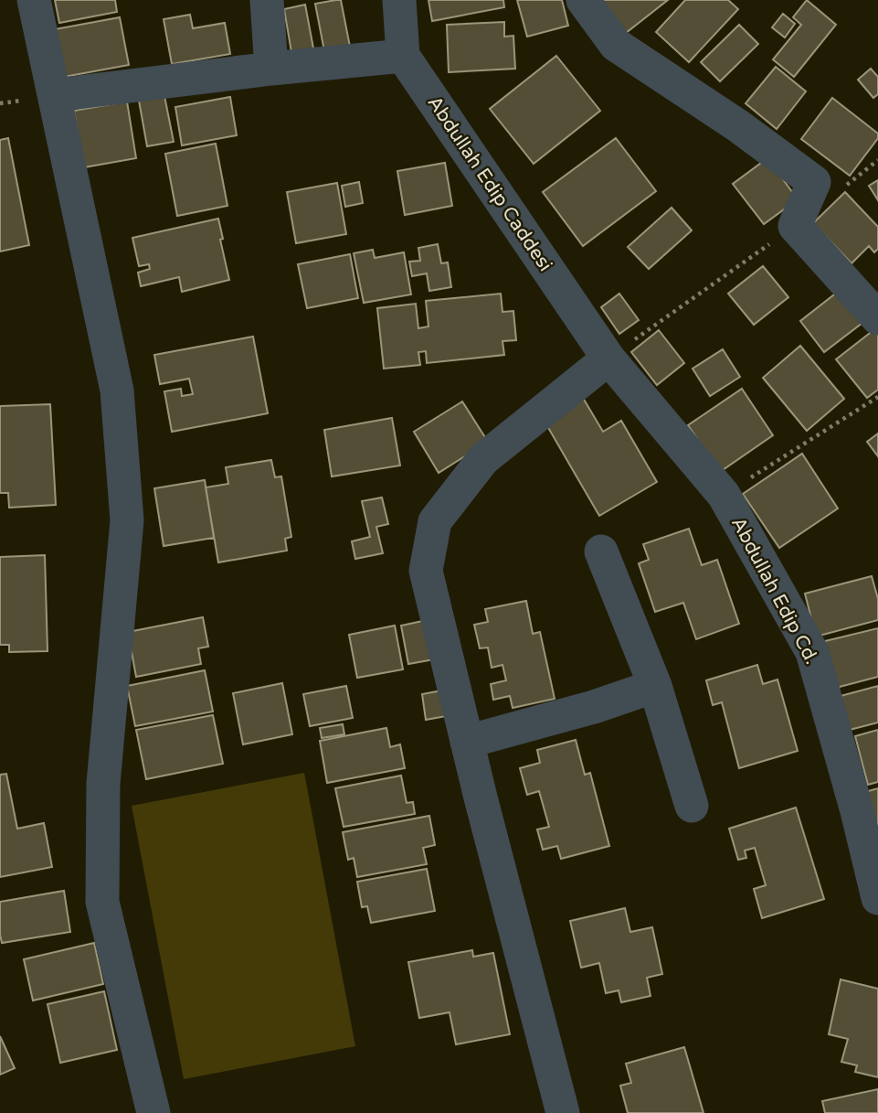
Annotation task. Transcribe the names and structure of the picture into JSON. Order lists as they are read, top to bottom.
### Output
{
  "streets": {
    "street": ["Abdullah Edip Caddesi", "Abdullah Edip Cd."]
  },
  "crossings": [
    ["Abdullah Edip Caddesi", "Abdullah Edip Cd."]
  ]
}
